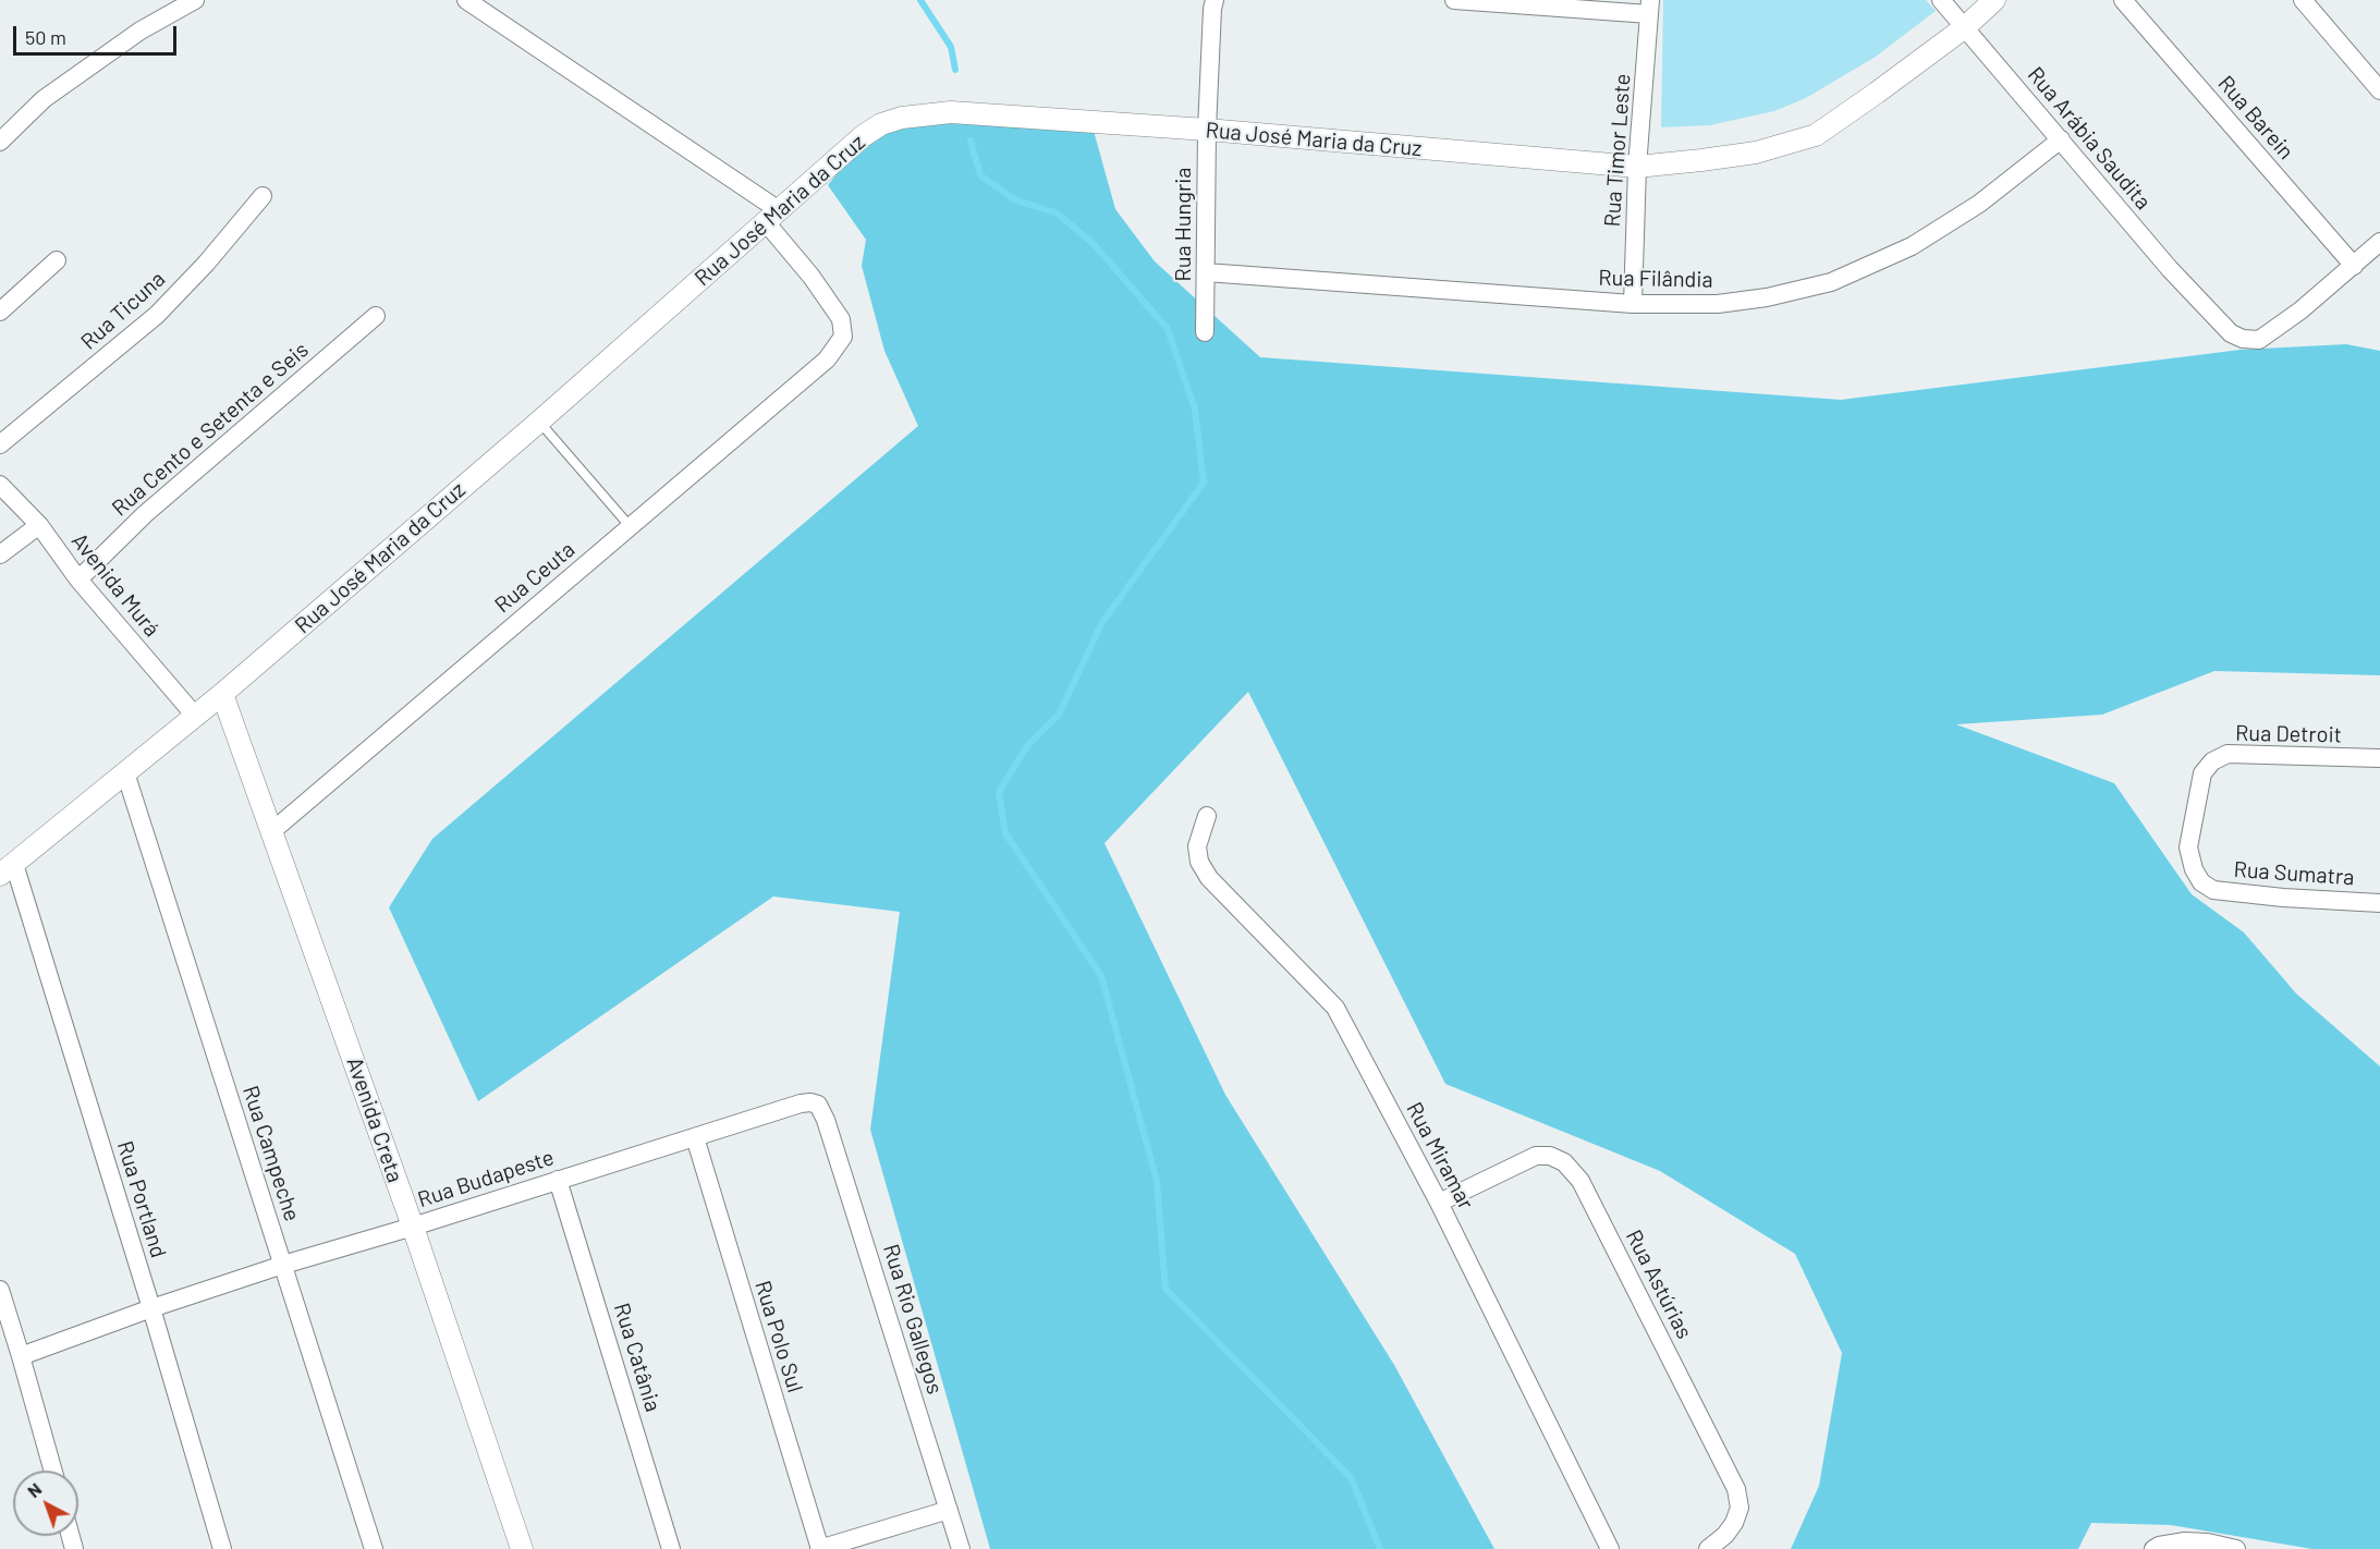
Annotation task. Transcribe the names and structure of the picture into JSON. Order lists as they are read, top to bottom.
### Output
{
  "streets": {
    "street": [
      "Rua Barein",
      "Rua Arábia Saudita",
      "Rua José Maria da Cruz",
      "Rua Timor Leste",
      "Rua Hungria",
      "Rua Filândia",
      "Rua Ticuna",
      "Rua Cento e Setenta e Seis",
      "Rua Ceuta",
      "Avenida Murá",
      "Rua Detroit",
      "Rua Sumatra",
      "Avenida Creta",
      "Rua Campeche",
      "Rua Miramar",
      "Rua Budapeste",
      "Rua Portland",
      "Rua Astúrias",
      "Rua Rio Gallegos",
      "Rua Polo Sul",
      "Rua Catânia"
    ]
  },
  "crossings": [
    ["Rua Barein", "Rua Arábia Saudita"],
    ["Rua Arábia Saudita", "Rua José Maria da Cruz"],
    ["Rua Arábia Saudita", "Rua Filândia"],
    ["Rua José Maria da Cruz", "Rua Timor Leste"],
    ["Rua José Maria da Cruz", "Rua Hungria"],
    ["Rua José Maria da Cruz", "Rua Ceuta"],
    ["Rua José Maria da Cruz", "Avenida Murá"],
    ["Rua José Maria da Cruz", "Avenida Creta"],
    ["Rua José Maria da Cruz", "Rua Campeche"],
    ["Rua José Maria da Cruz", "Rua Portland"],
    ["Rua Timor Leste", "Rua Filândia"],
    ["Rua Hungria", "Rua Filândia"],
    ["Rua Cento e Setenta e Seis", "Avenida Murá"],
    ["Rua Ceuta", "Avenida Creta"],
    ["Rua Detroit", "Rua Sumatra"],
    ["Avenida Creta", "Rua Budapeste"],
    ["Rua Campeche", "Rua Budapeste"],
    ["Rua Miramar", "Rua Astúrias"],
    ["Rua Budapeste", "Rua Portland"],
    ["Rua Budapeste", "Rua Rio Gallegos"],
    ["Rua Budapeste", "Rua Polo Sul"],
    ["Rua Budapeste", "Rua Catânia"]
  ],
  "scale_bar": "50 m",
  "north": "top left"
}
